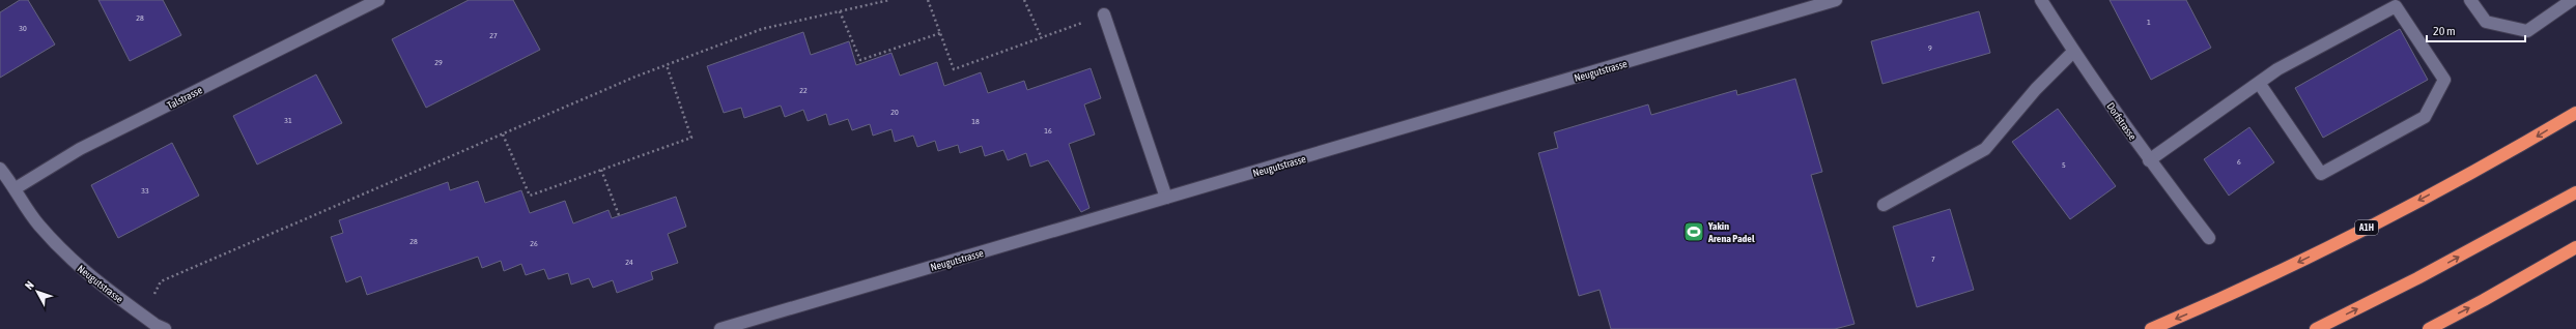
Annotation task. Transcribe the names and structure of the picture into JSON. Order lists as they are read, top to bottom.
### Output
{
  "streets": {
    "highway": ["A1H"],
    "street": ["Neugutstrasse", "Talstrasse", "Dorfstrasse"]
  },
  "crossings": [
    ["Neugutstrasse", "Talstrasse"]
  ],
  "places": {
    "sports": ["Yakin Arena Padel"]
  },
  "house_numbers": [
    "28",
    "1",
    "30",
    "27",
    "9",
    "29",
    "22",
    "20",
    "31",
    "18",
    "16",
    "6",
    "5",
    "33",
    "28",
    "26",
    "7",
    "24"
  ],
  "scale_bar": "20 m",
  "north": "top left"
}
